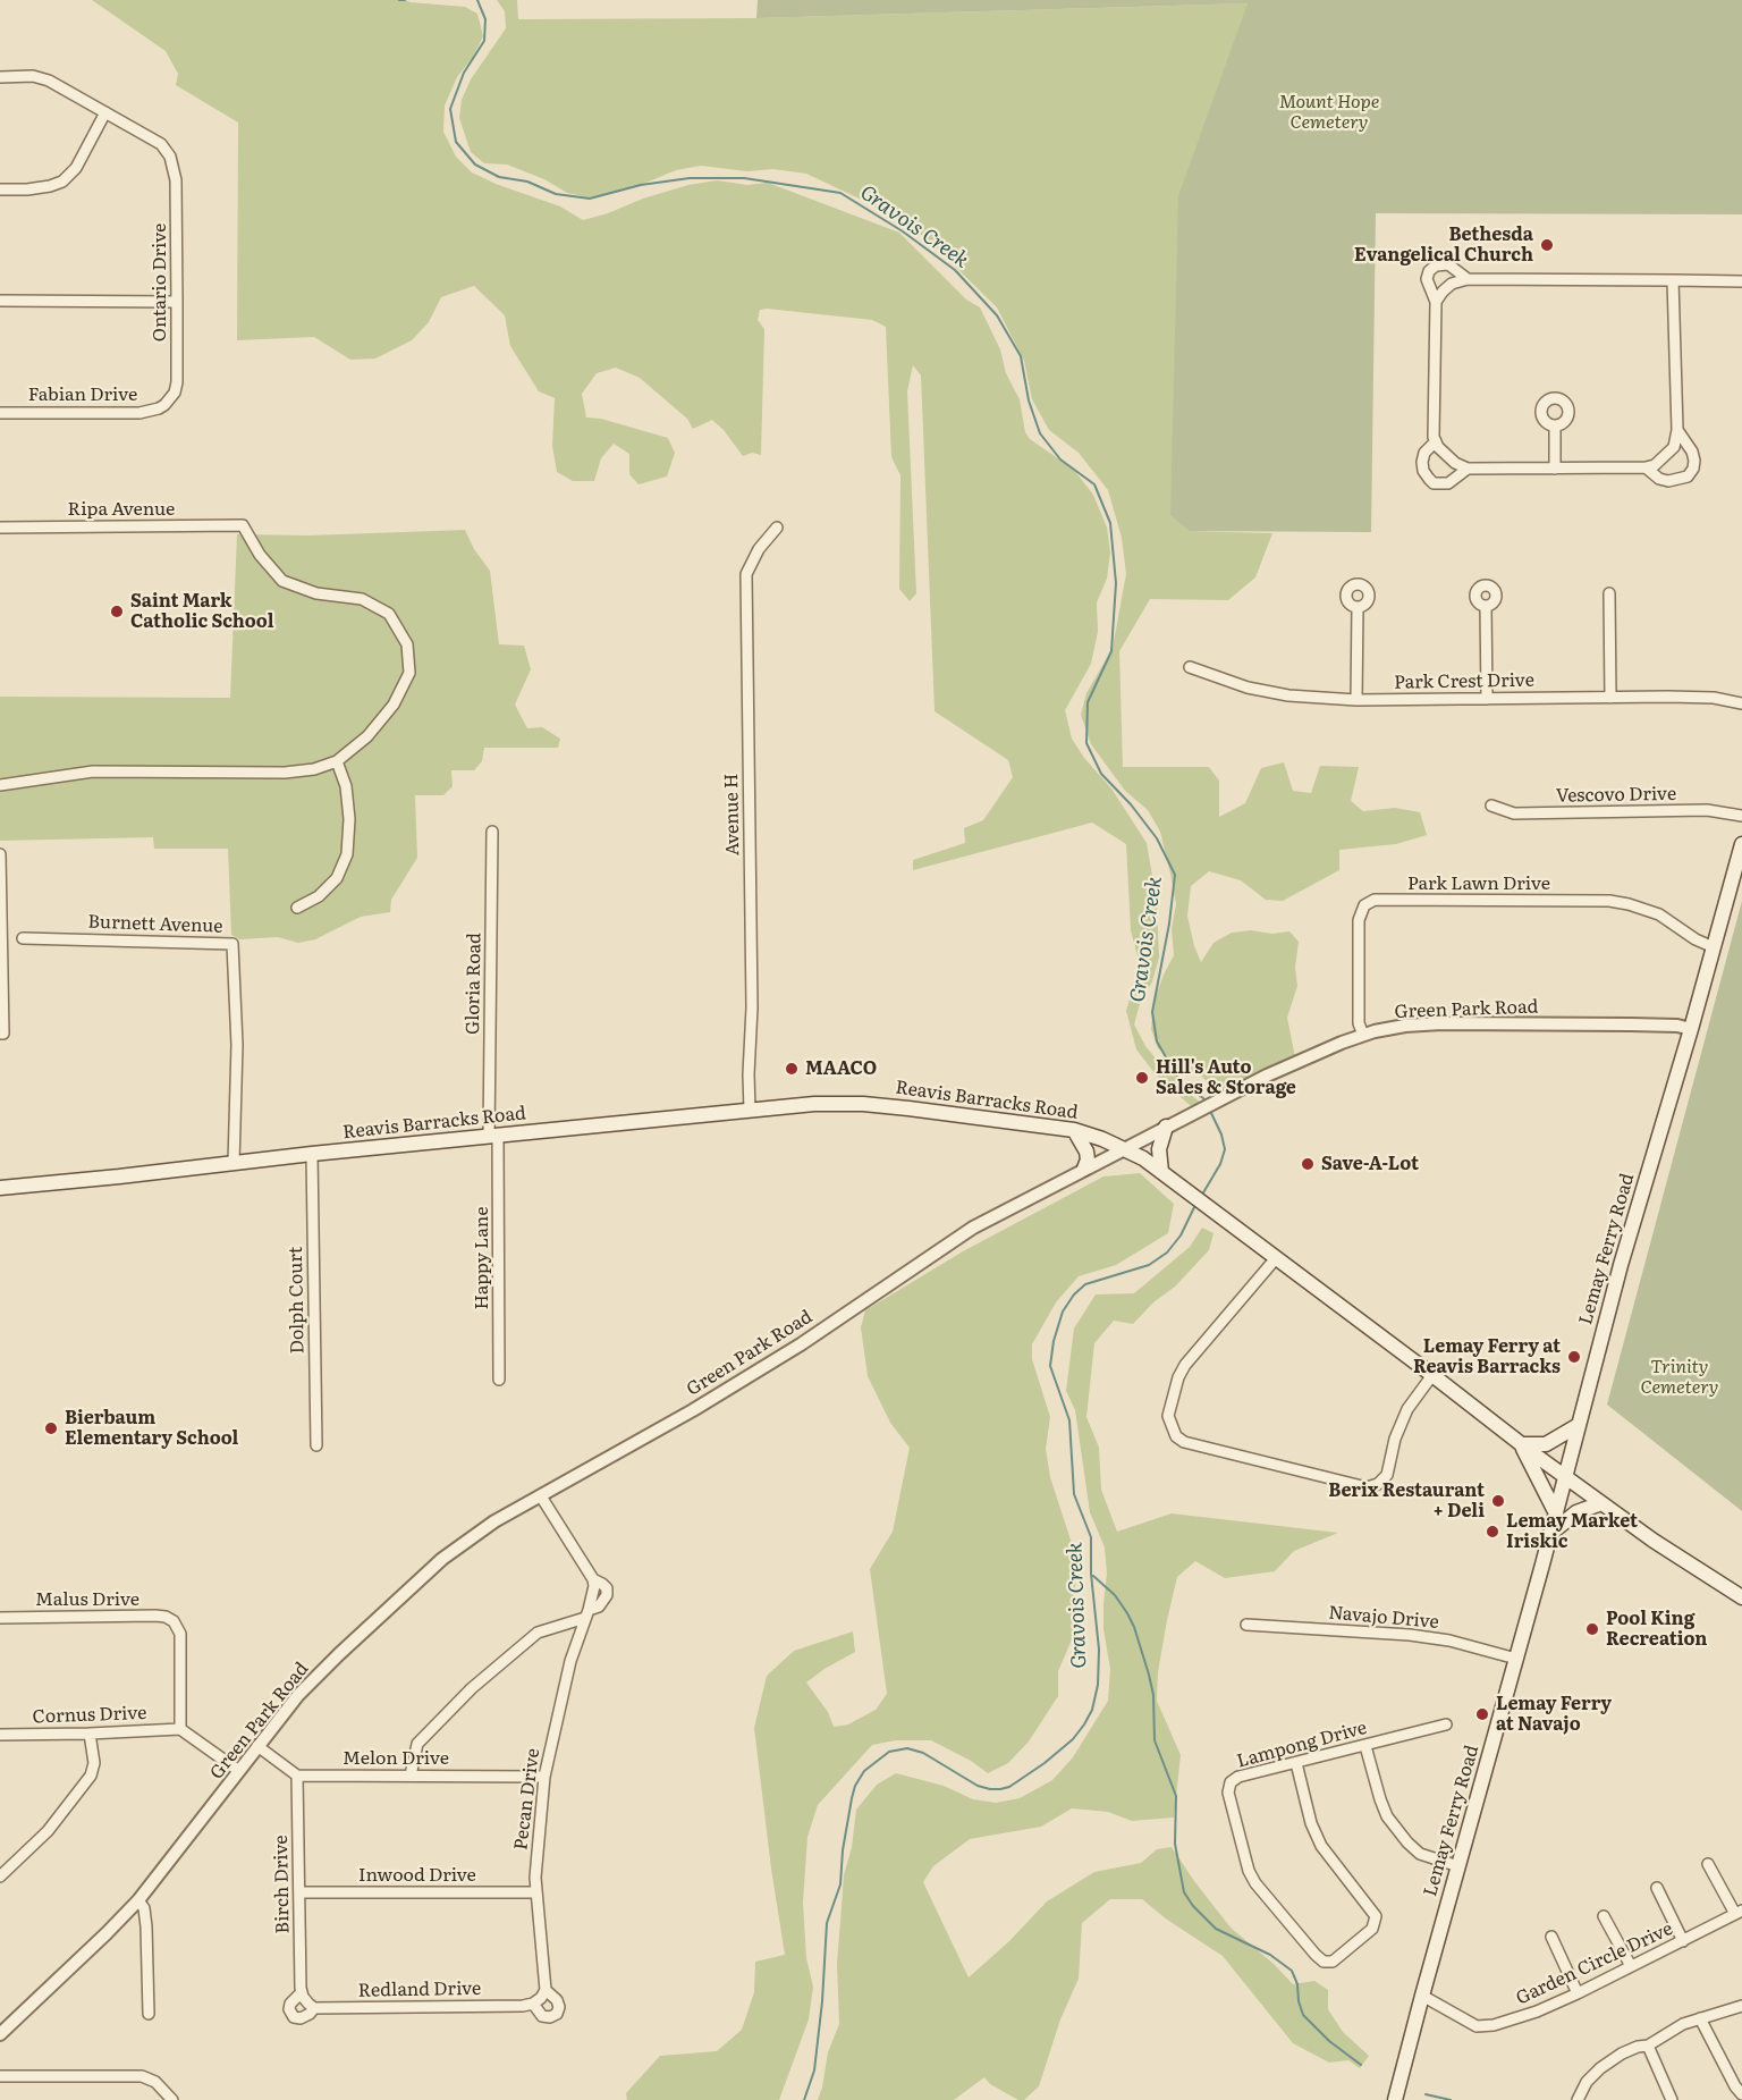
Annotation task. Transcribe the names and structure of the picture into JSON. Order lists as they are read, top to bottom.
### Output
{
  "streets": {
    "main road": ["Reavis Barracks Road", "Lemay Ferry Road"],
    "street": [
      "Ontario Drive",
      "Fabian Drive",
      "Ripa Avenue",
      "Park Crest Drive",
      "Vescovo Drive",
      "Avenue H",
      "Park Lawn Drive",
      "Burnett Avenue",
      "Gloria Road",
      "Green Park Road",
      "Happy Lane",
      "Dolph Court",
      "Malus Drive",
      "Navajo Drive",
      "Cornus Drive",
      "Lampong Drive",
      "Melon Drive",
      "Pecan Drive",
      "Inwood Drive",
      "Birch Drive",
      "Garden Circle Drive",
      "Redland Drive"
    ]
  },
  "crossings": [
    ["Ontario Drive", "Fabian Drive"],
    ["Avenue H", "Reavis Barracks Road"],
    ["Park Lawn Drive", "Green Park Road"],
    ["Park Lawn Drive", "Lemay Ferry Road"],
    ["Burnett Avenue", "Reavis Barracks Road"],
    ["Gloria Road", "Reavis Barracks Road"],
    ["Gloria Road", "Happy Lane"],
    ["Green Park Road", "Reavis Barracks Road"],
    ["Green Park Road", "Lemay Ferry Road"],
    ["Green Park Road", "Pecan Drive"],
    ["Reavis Barracks Road", "Lemay Ferry Road"],
    ["Reavis Barracks Road", "Happy Lane"],
    ["Reavis Barracks Road", "Dolph Court"],
    ["Lemay Ferry Road", "Navajo Drive"],
    ["Lemay Ferry Road", "Garden Circle Drive"],
    ["Malus Drive", "Cornus Drive"],
    ["Melon Drive", "Pecan Drive"],
    ["Melon Drive", "Birch Drive"],
    ["Pecan Drive", "Inwood Drive"],
    ["Pecan Drive", "Redland Drive"],
    ["Inwood Drive", "Birch Drive"],
    ["Birch Drive", "Redland Drive"]
  ],
  "water": ["Gravois Creek"],
  "parks": ["Mount Hope Cemetery", "Trinity Cemetery"],
  "places": [
    "Bethesda Evangelical Church",
    "Saint Mark Catholic School",
    "MAACO",
    "Hill's Auto Sales & Storage",
    "Save-A-Lot",
    "Lemay Ferry at Reavis Barracks",
    "Bierbaum Elementary School",
    "Berix Restaurant + Deli",
    "Lemay Market Iriskic",
    "Pool King Recreation",
    "Lemay Ferry at Navajo"
  ]
}
